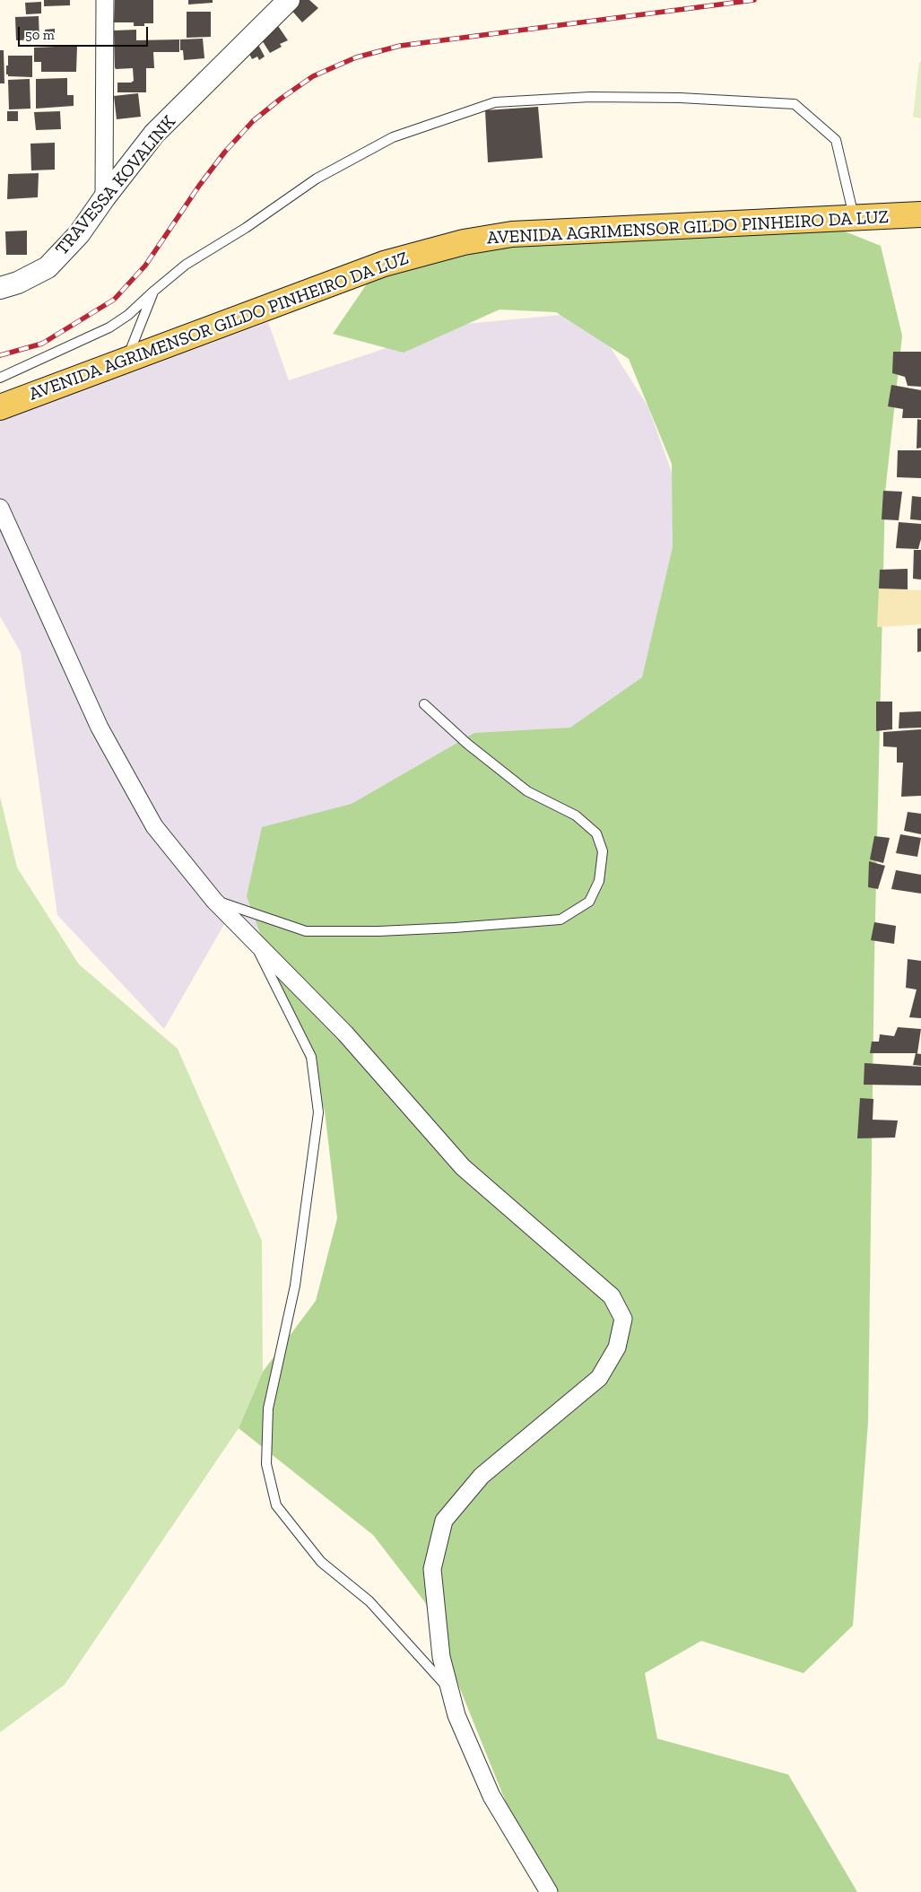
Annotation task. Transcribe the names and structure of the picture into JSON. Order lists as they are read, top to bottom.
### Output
{
  "streets": {
    "main road": ["AVENIDA AGRIMENSOR GILDO PINHEIRO DA LUZ"],
    "street": ["TRAVESSA KOVALINK"]
  },
  "scale_bar": "50 m"
}
